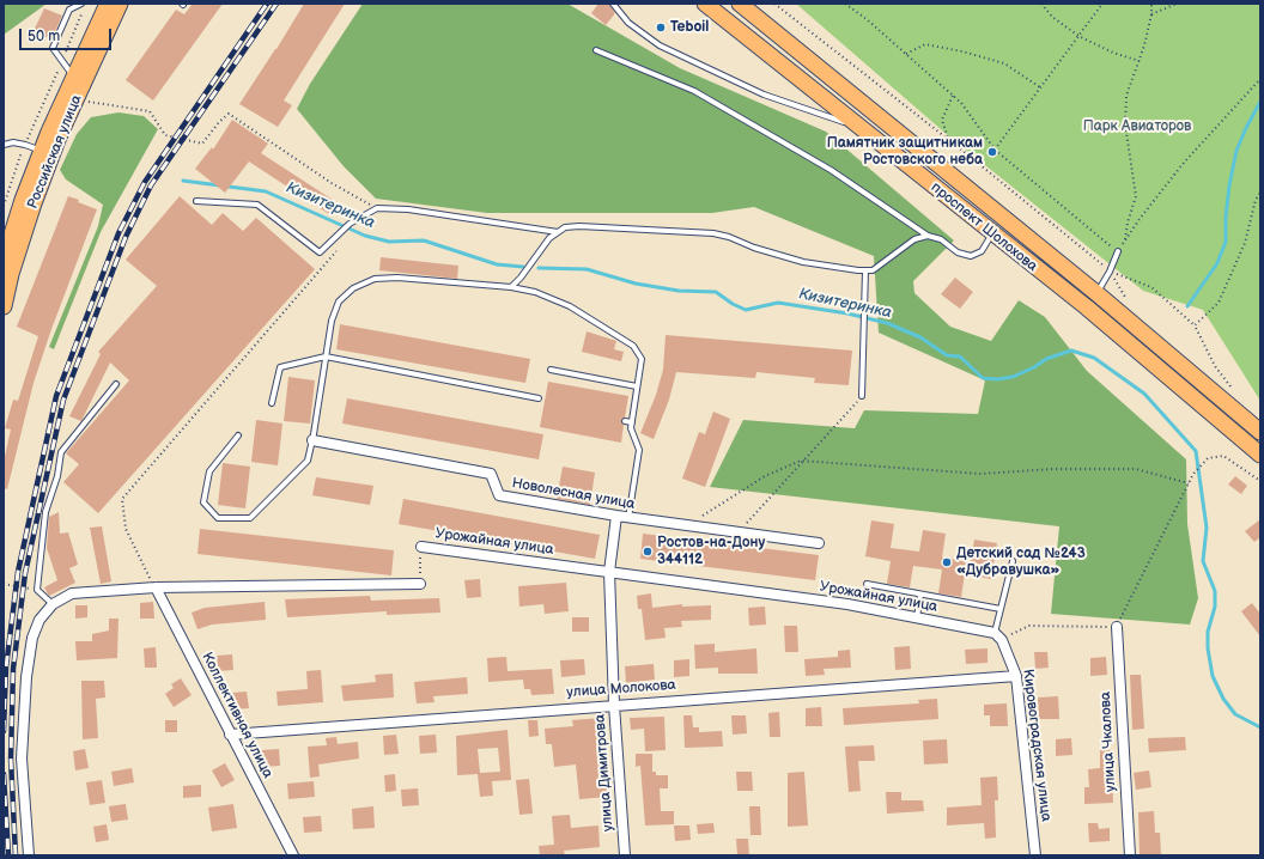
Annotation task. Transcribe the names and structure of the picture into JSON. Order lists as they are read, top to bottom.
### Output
{
  "streets": {
    "main road": ["Российская улица", "проспект Шолохова"],
    "street": [
      "Новолесная улица",
      "Урожайная улица",
      "улица Молокова",
      "Коллективная улица",
      "улица Чкалова",
      "Кировоградская улица",
      "улица Димитрова"
    ]
  },
  "crossings": [
    ["Новолесная улица", "улица Димитрова"],
    ["Урожайная улица", "Кировоградская улица"],
    ["Урожайная улица", "улица Димитрова"],
    ["улица Молокова", "Коллективная улица"],
    ["улица Молокова", "Кировоградская улица"],
    ["улица Молокова", "улица Димитрова"]
  ],
  "water": ["Кизитеринка"],
  "parks": ["Парк Авиаторов"],
  "places": [
    "Teboil",
    "Памятник защитникам Ростовского неба",
    "Ростов-на-Дону 344112",
    "Детский сад №243 «Дубравушка»"
  ],
  "scale_bar": "50 m"
}
